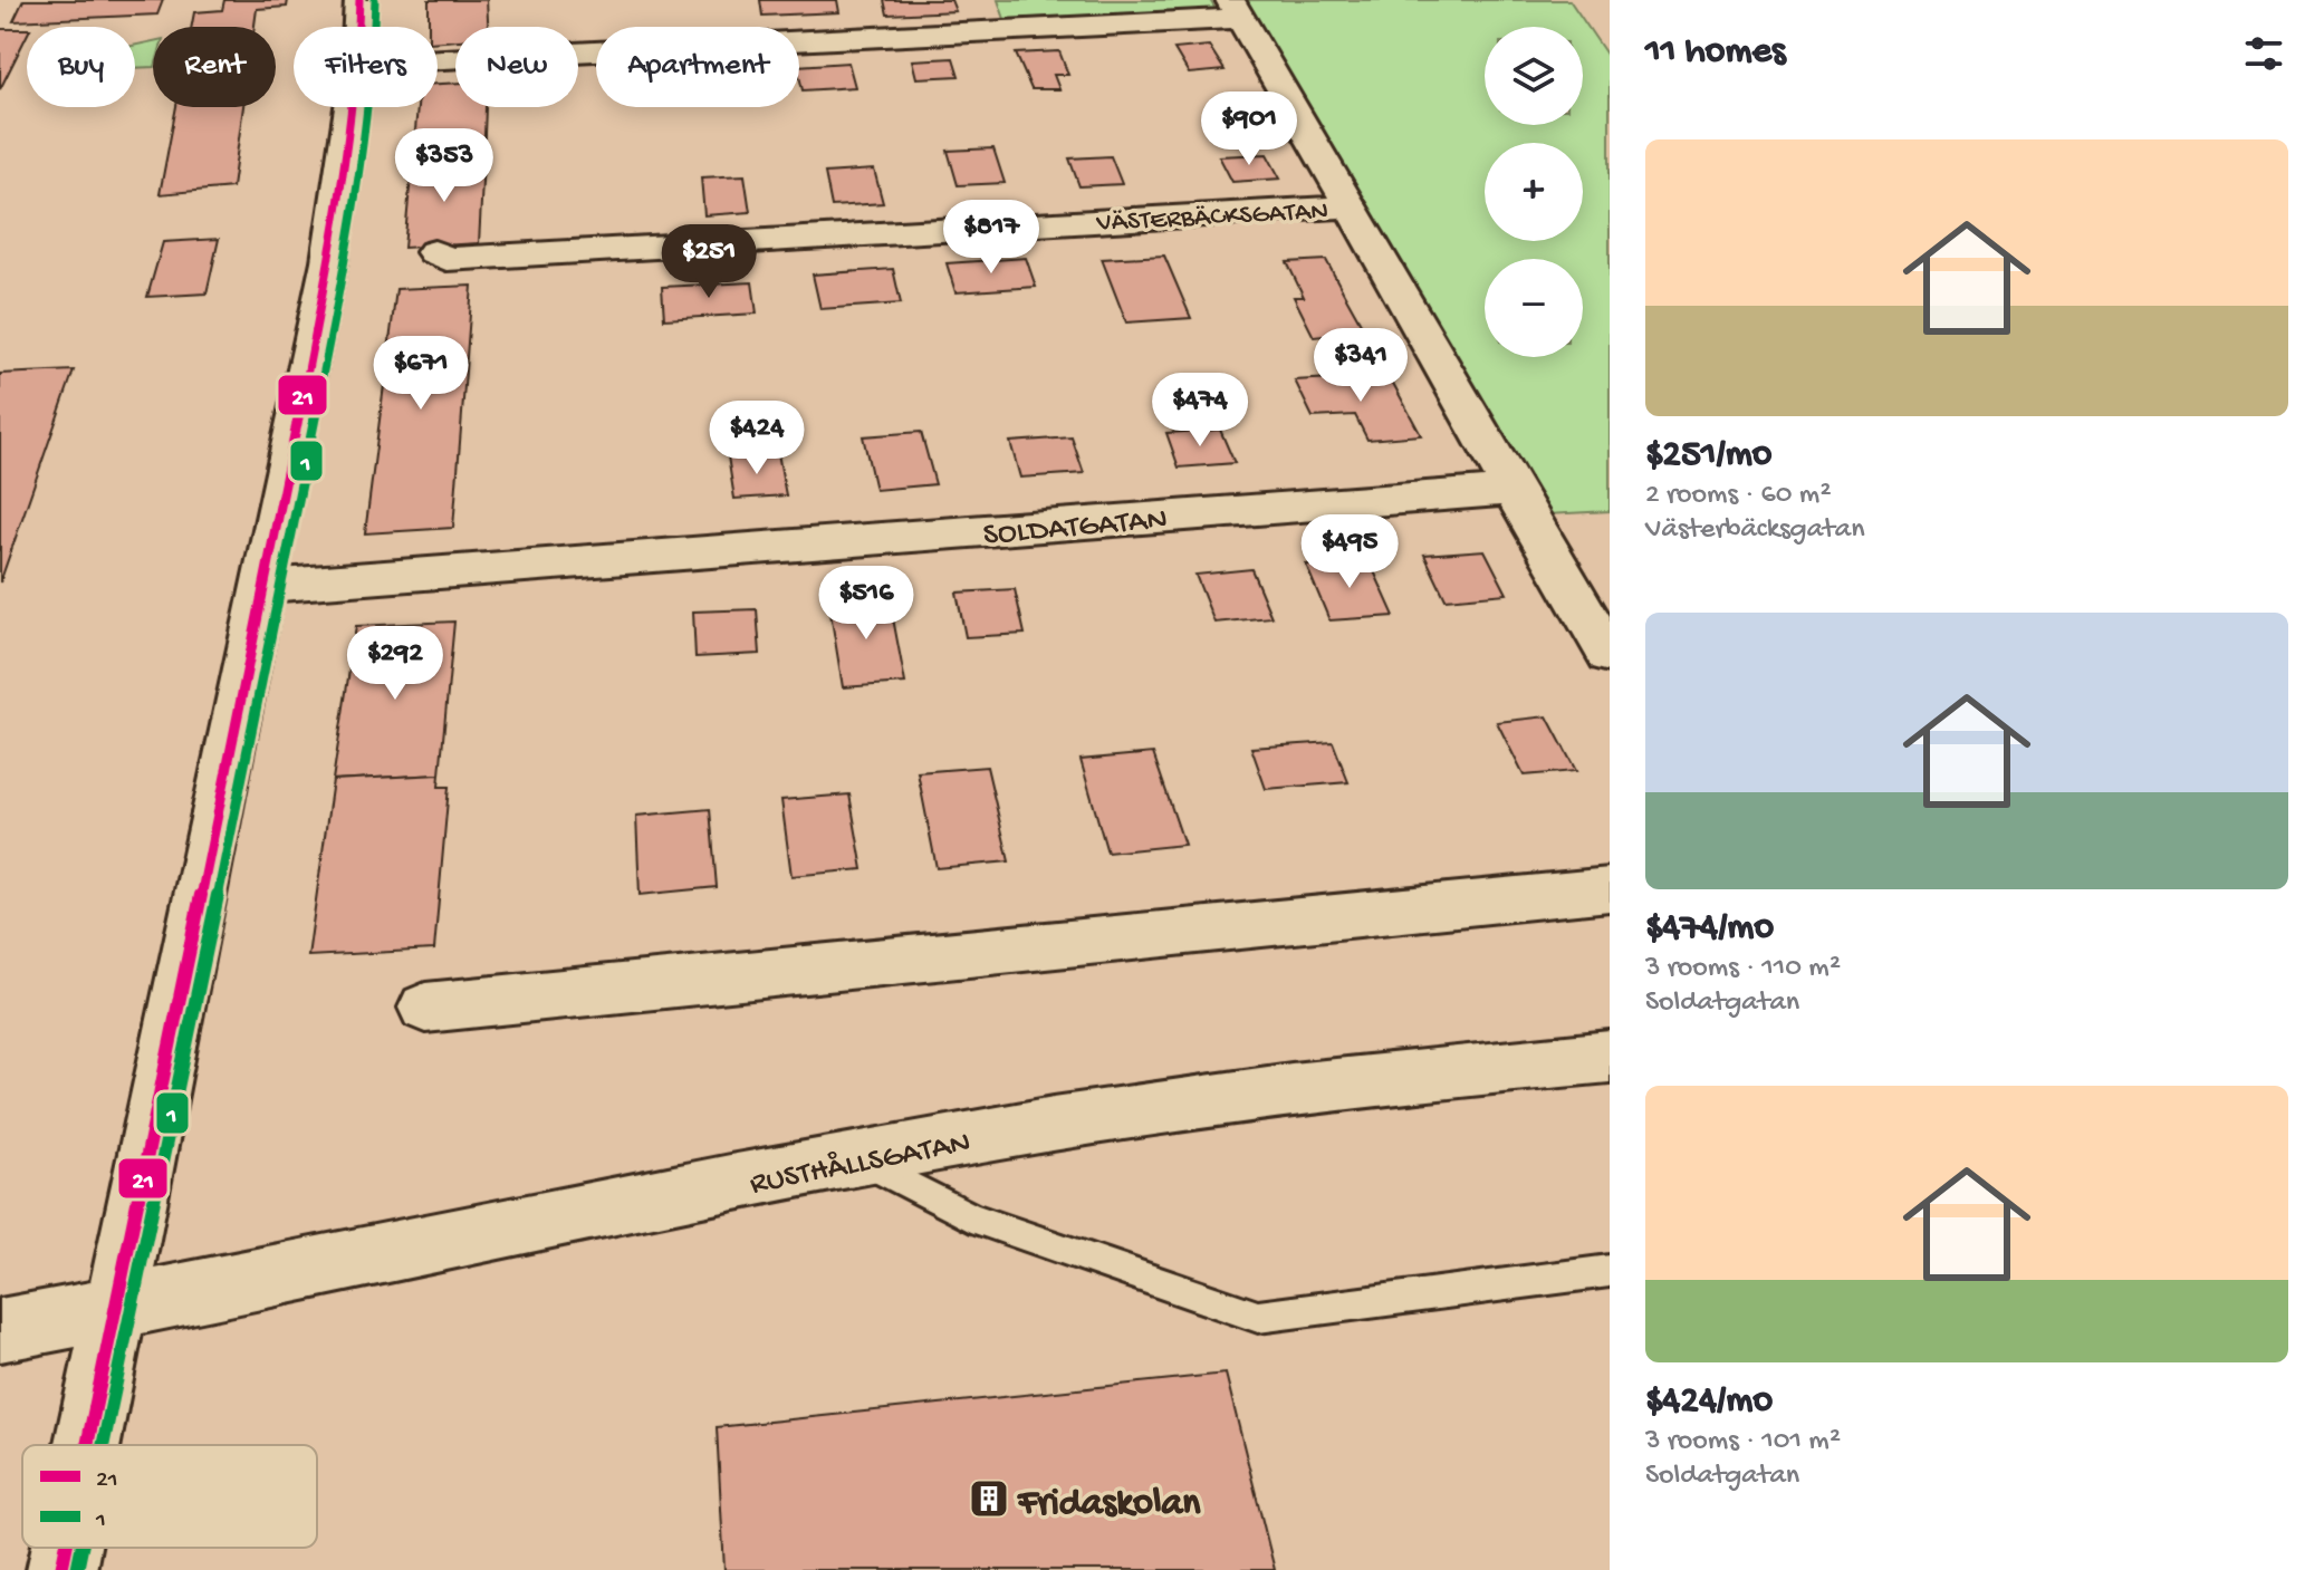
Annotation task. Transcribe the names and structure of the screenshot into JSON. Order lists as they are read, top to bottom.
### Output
{
  "streets": {
    "street": ["VÄSTERBÄCKSGATAN", "SOLDATGATAN", "RUSTHÅLLSGATAN"]
  },
  "places": {
    "building": ["Fridaskolan"]
  },
  "lines": ["transit line 21", "transit line 1"],
  "legend": ["21", "1"],
  "page": {
    "heading": "11 homes",
    "map_buttons": ["+", "−"],
    "chip": [
      "Buy",
      "Rent",
      "Filters",
      "New",
      "Apartment"
    ],
    "price": [
      "$901",
      "$353",
      "$817",
      "$251",
      "$341",
      "$671",
      "$474",
      "$424",
      "$495",
      "$516",
      "$292"
    ],
    "list": [
      {
        "name": "$251/mo",
        "note": "2 rooms · 60 m² · Västerbäcksgatan"
      },
      {
        "name": "$474/mo",
        "note": "3 rooms · 110 m² · Soldatgatan"
      },
      {
        "name": "$424/mo",
        "note": "3 rooms · 101 m² · Soldatgatan"
      }
    ]
  }
}
